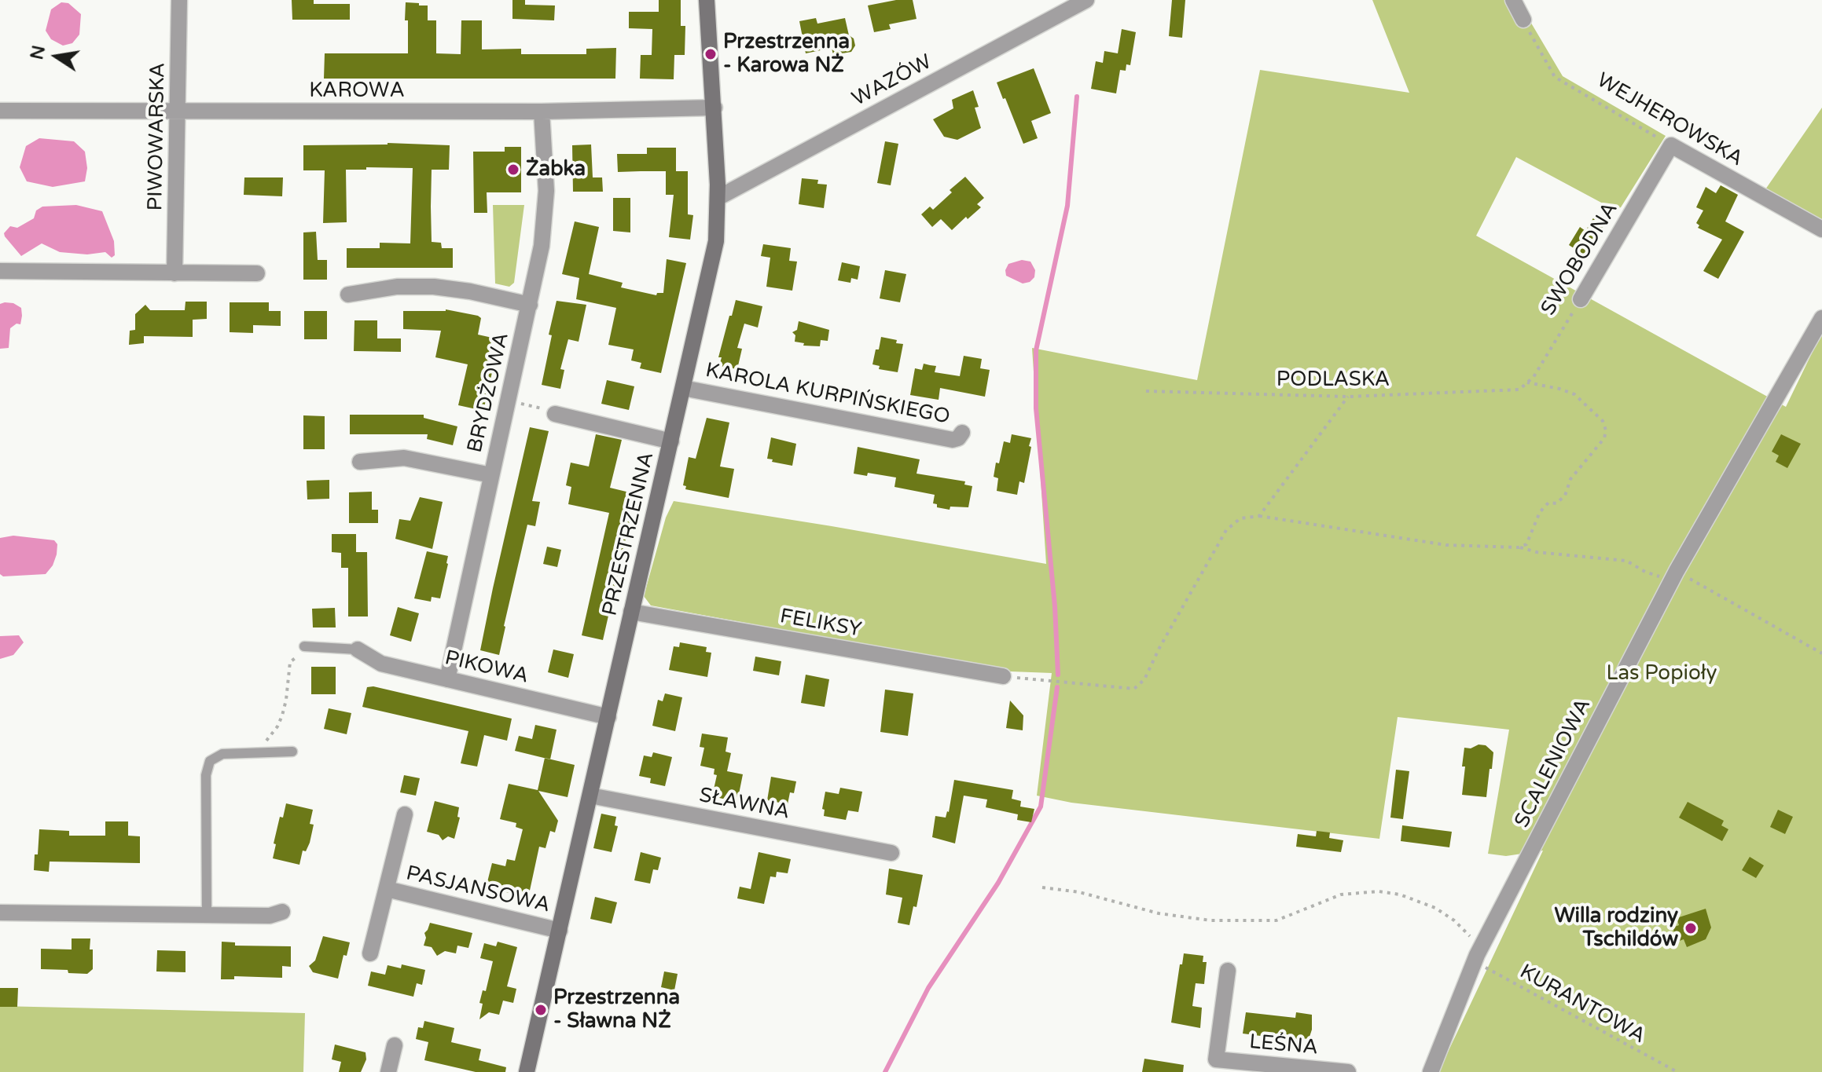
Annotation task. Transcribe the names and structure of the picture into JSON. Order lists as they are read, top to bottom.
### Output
{
  "streets": {
    "street": [
      "WAZÓW",
      "KAROWA",
      "WEJHEROWSKA",
      "PIWOWARSKA",
      "SWOBODNA",
      "BRYDŻOWA",
      "KAROLA KURPIŃSKIEGO",
      "PRZESTRZENNA",
      "FELIKSY",
      "PIKOWA",
      "SCALENIOWA",
      "SŁAWNA",
      "PASJANSOWA",
      "LEŚNA"
    ],
    "path": ["PODLASKA", "KURANTOWA"]
  },
  "crossings": [
    ["WAZÓW", "PRZESTRZENNA"],
    ["KAROWA", "PIWOWARSKA"],
    ["KAROWA", "BRYDŻOWA"],
    ["KAROWA", "PRZESTRZENNA"],
    ["WEJHEROWSKA", "SWOBODNA"],
    ["SWOBODNA", "PODLASKA"],
    ["BRYDŻOWA", "PIKOWA"],
    ["KAROLA KURPIŃSKIEGO", "PRZESTRZENNA"],
    ["PRZESTRZENNA", "FELIKSY"],
    ["PRZESTRZENNA", "PIKOWA"],
    ["PRZESTRZENNA", "SŁAWNA"],
    ["PRZESTRZENNA", "PASJANSOWA"],
    ["SCALENIOWA", "KURANTOWA"]
  ],
  "parks": ["Las Popioły"],
  "places": [
    "Przestrzenna - Karowa NŻ",
    "Żabka",
    "Willa rodziny Tschildów",
    "Przestrzenna - Sławna NŻ"
  ],
  "north": "left"
}
